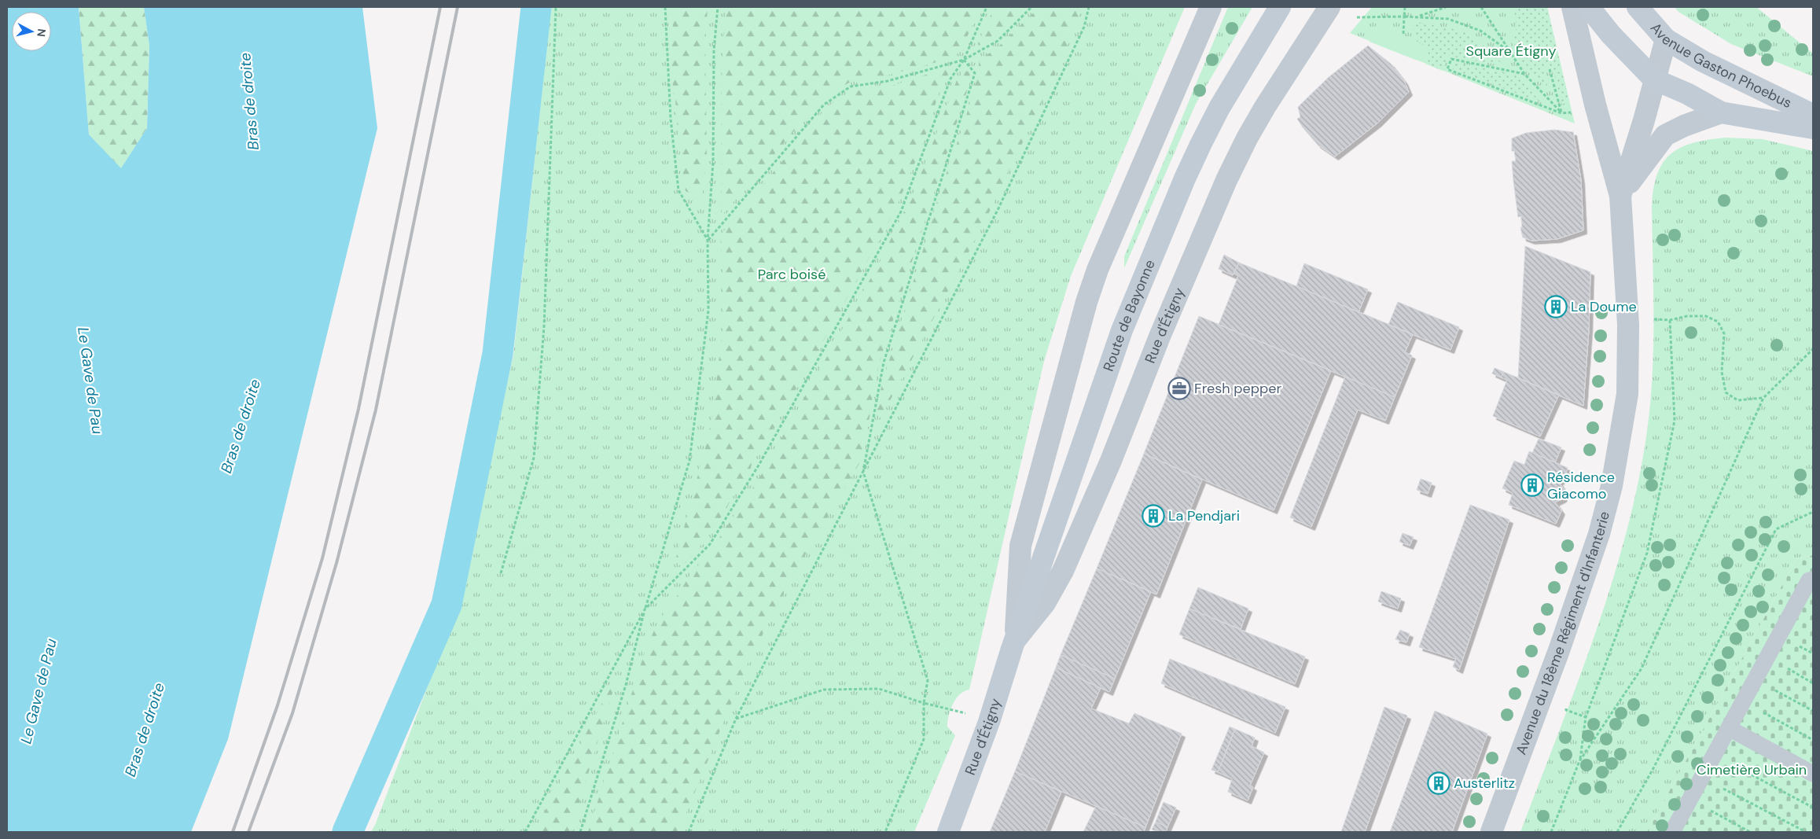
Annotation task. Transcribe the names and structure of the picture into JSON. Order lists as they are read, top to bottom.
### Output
{
  "streets": {
    "street": [
      "Avenue Gaston Phoebus",
      "Route de Bayonne",
      "Rue d'Étigny",
      "Avenue du 18ème Régiment d'Infanterie"
    ]
  },
  "crossings": [
    ["Avenue Gaston Phoebus", "Avenue du 18ème Régiment d'Infanterie"],
    ["Route de Bayonne", "Rue d'Étigny"]
  ],
  "water": ["Bras de droite", "Le Gave de Pau"],
  "parks": ["Square Étigny", "Parc boisé", "Cimetière Urbain"],
  "places": {
    "building": [
      "La Doume",
      "Résidence Giacomo",
      "La Pendjari",
      "Austerlitz"
    ],
    "office": ["Fresh pepper"]
  },
  "north": "right"
}
